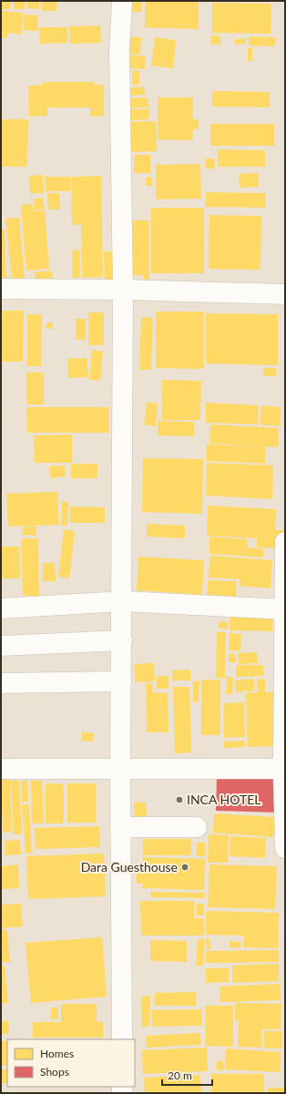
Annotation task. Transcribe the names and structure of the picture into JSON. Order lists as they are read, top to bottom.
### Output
{
  "places": ["INCA HOTEL", "Dara Guesthouse"],
  "legend": ["Homes", "Shops"],
  "scale_bar": "20 m"
}
